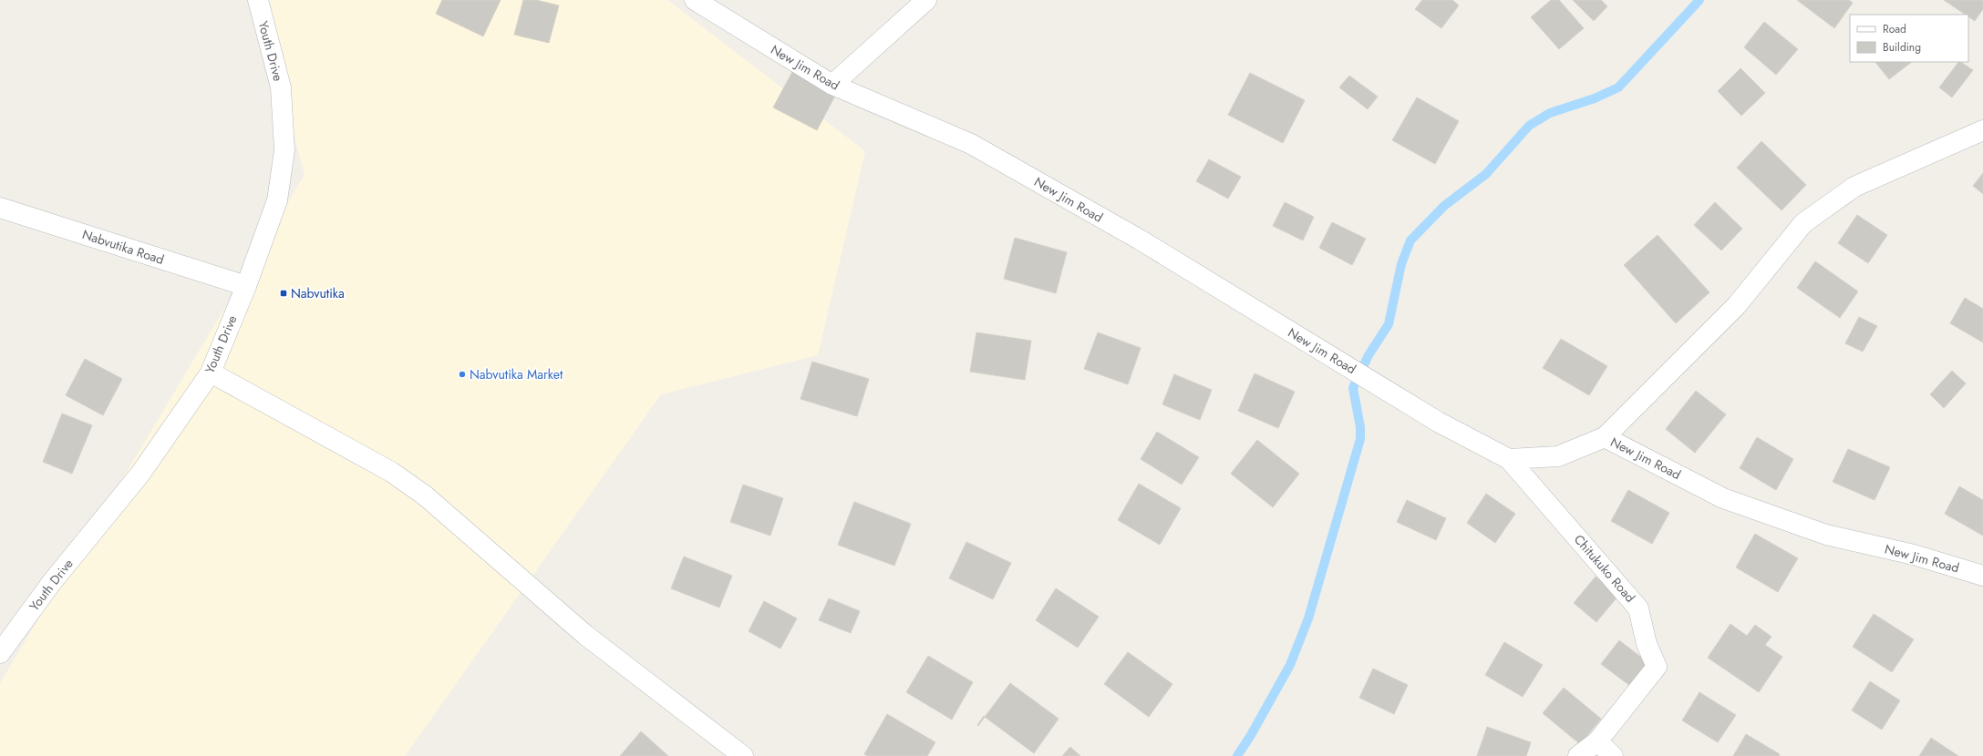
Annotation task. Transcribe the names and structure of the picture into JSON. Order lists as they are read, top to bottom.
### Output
{
  "streets": {
    "street": [
      "Youth Drive",
      "New Jim Road",
      "Nabvutika Road",
      "Chitukuko Road"
    ]
  },
  "crossings": [
    ["Youth Drive", "Nabvutika Road"],
    ["New Jim Road", "Chitukuko Road"]
  ],
  "places": {
    "transit": ["Nabvutika"],
    "other": ["Nabvutika Market"]
  },
  "legend": ["Road", "Building"]
}
